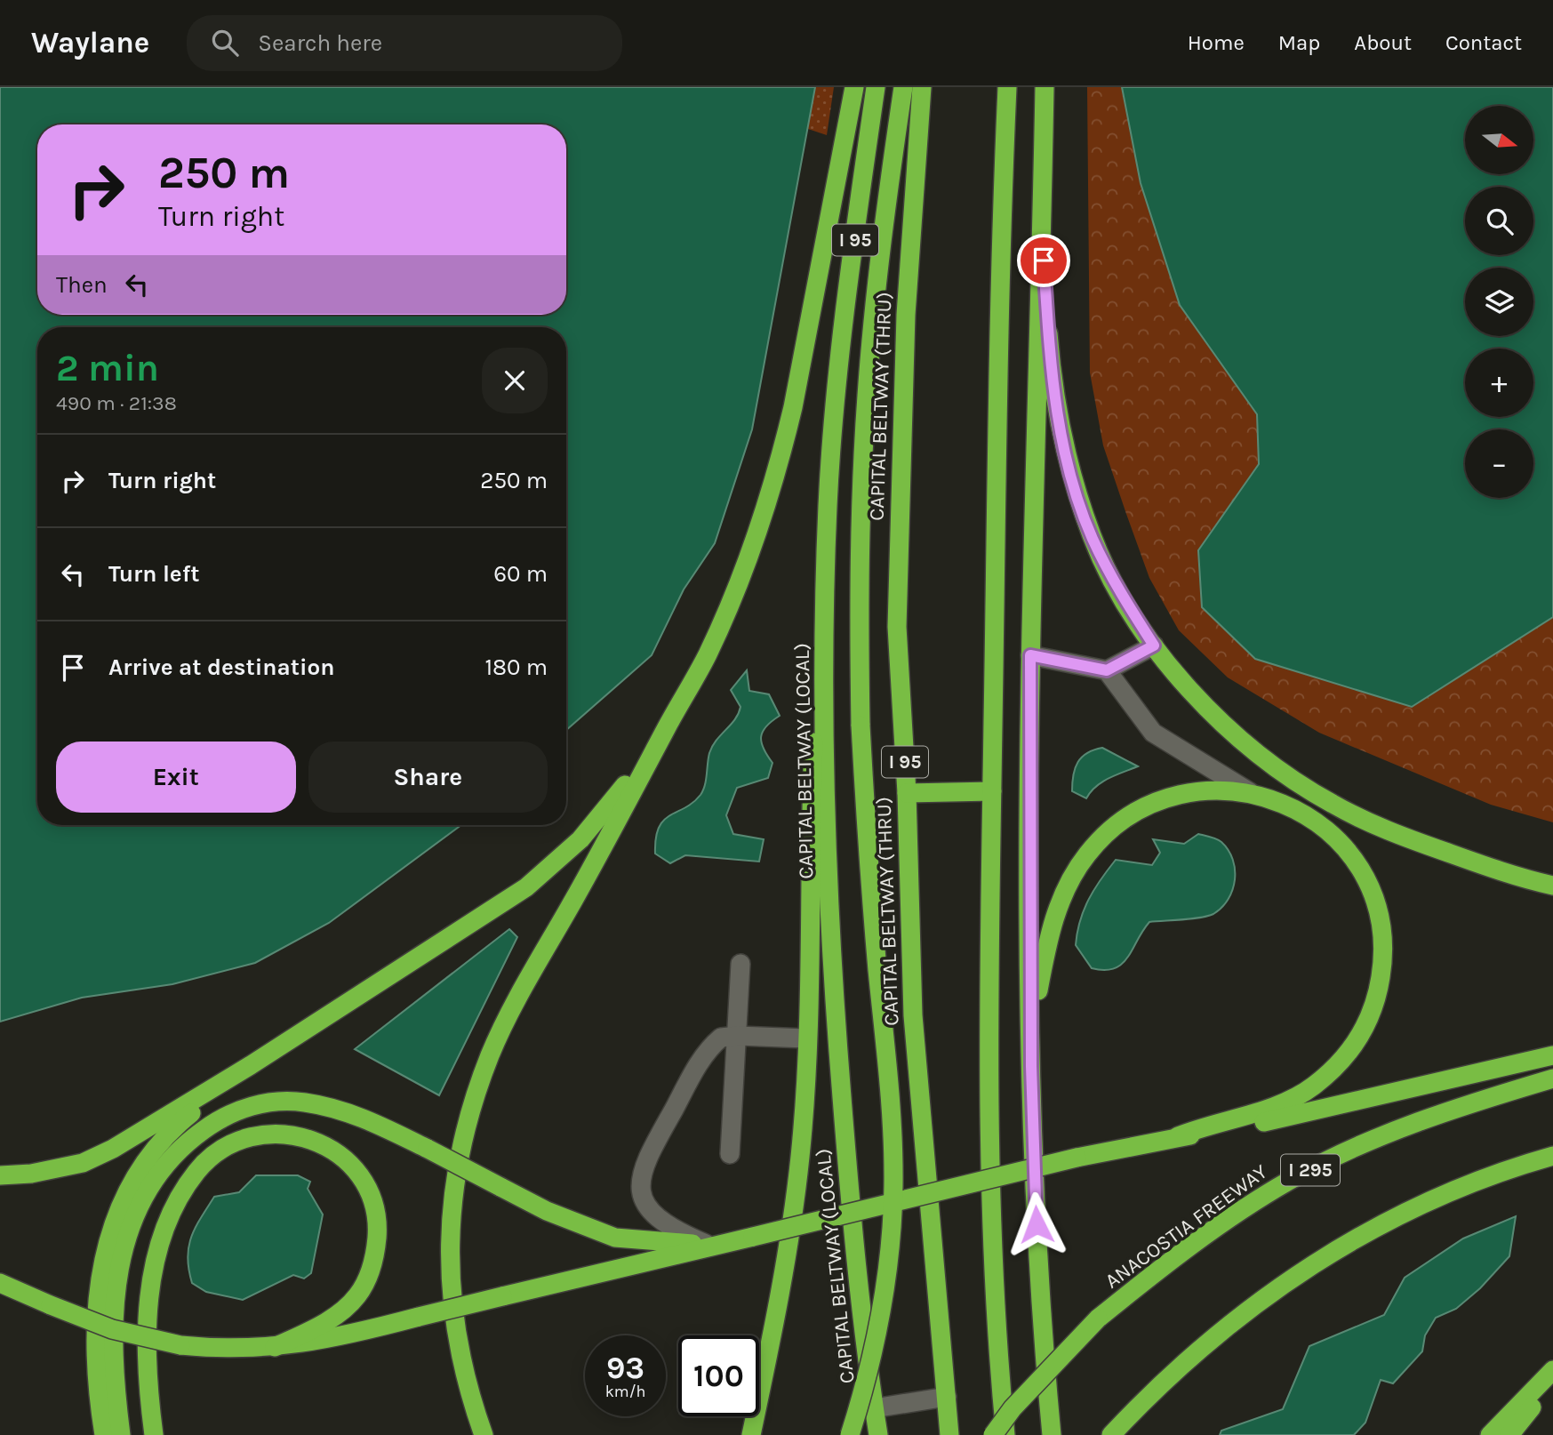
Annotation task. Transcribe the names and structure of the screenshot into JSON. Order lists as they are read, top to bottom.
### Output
{
  "streets": {
    "highway": [
      "I 95",
      "CAPITAL BELTWAY (THRU)",
      "CAPITAL BELTWAY (LOCAL)",
      "I 295",
      "ANACOSTIA FREEWAY"
    ]
  },
  "north": "right",
  "page": {
    "header": "Waylane",
    "search": "Search here",
    "nav": [
      "Home",
      "Map",
      "About",
      "Contact"
    ],
    "map_buttons": ["+", "−"],
    "turn": ["250 m", "Turn right"],
    "then": "Then",
    "heading": ["2 min", "490 m · 21:38"],
    "list": [
      {
        "name": "Turn right",
        "value": "250 m"
      },
      {
        "name": "Turn left",
        "value": "60 m"
      },
      {
        "name": "Arrive at destination",
        "value": "180 m"
      }
    ],
    "buttons": ["Exit", "Share"],
    "speed": "93 km/h",
    "limit": "100"
  }
}
